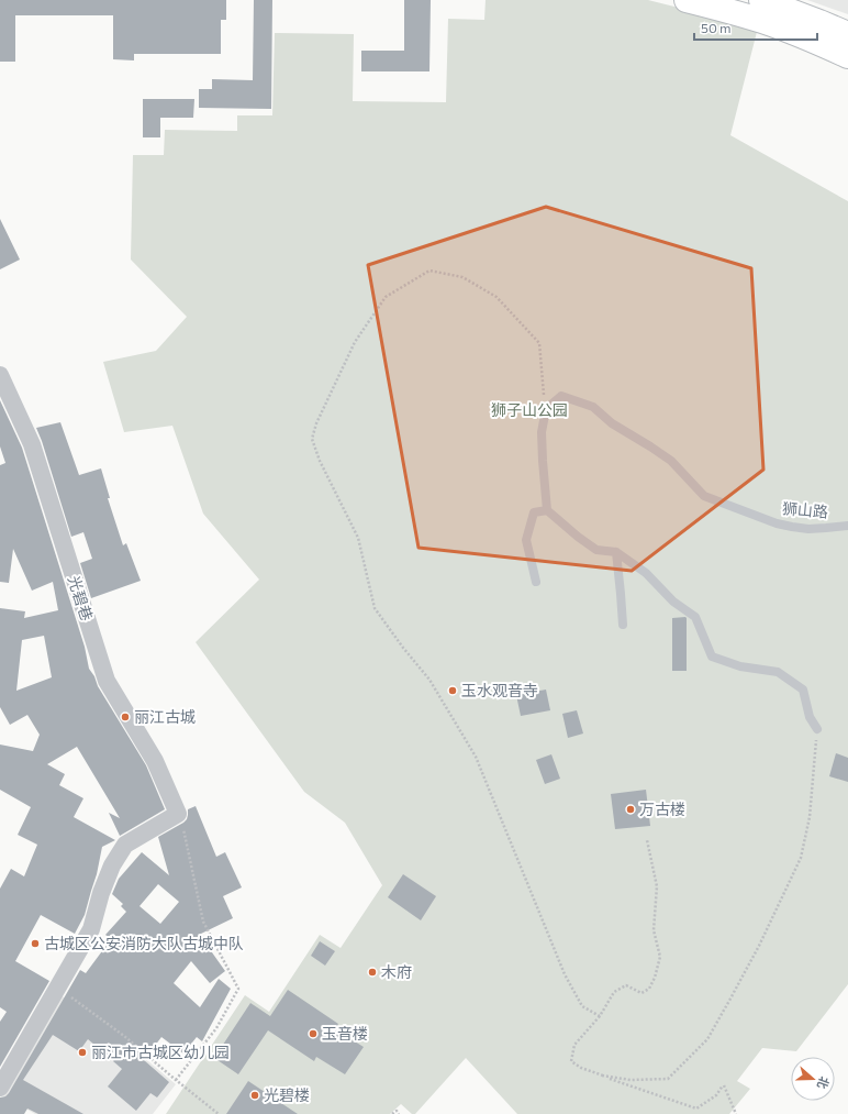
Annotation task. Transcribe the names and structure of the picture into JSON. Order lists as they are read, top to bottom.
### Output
{
  "streets": {
    "street": ["光碧巷"],
    "lane": ["狮山路"]
  },
  "parks": ["狮子山公园"],
  "places": [
    "玉水观音寺",
    "丽江古城",
    "万古楼",
    "古城区公安消防大队古城中队",
    "木府",
    "玉音楼",
    "丽江市古城区幼儿园",
    "光碧楼"
  ],
  "scale_bar": "50 m",
  "north": "right"
}
